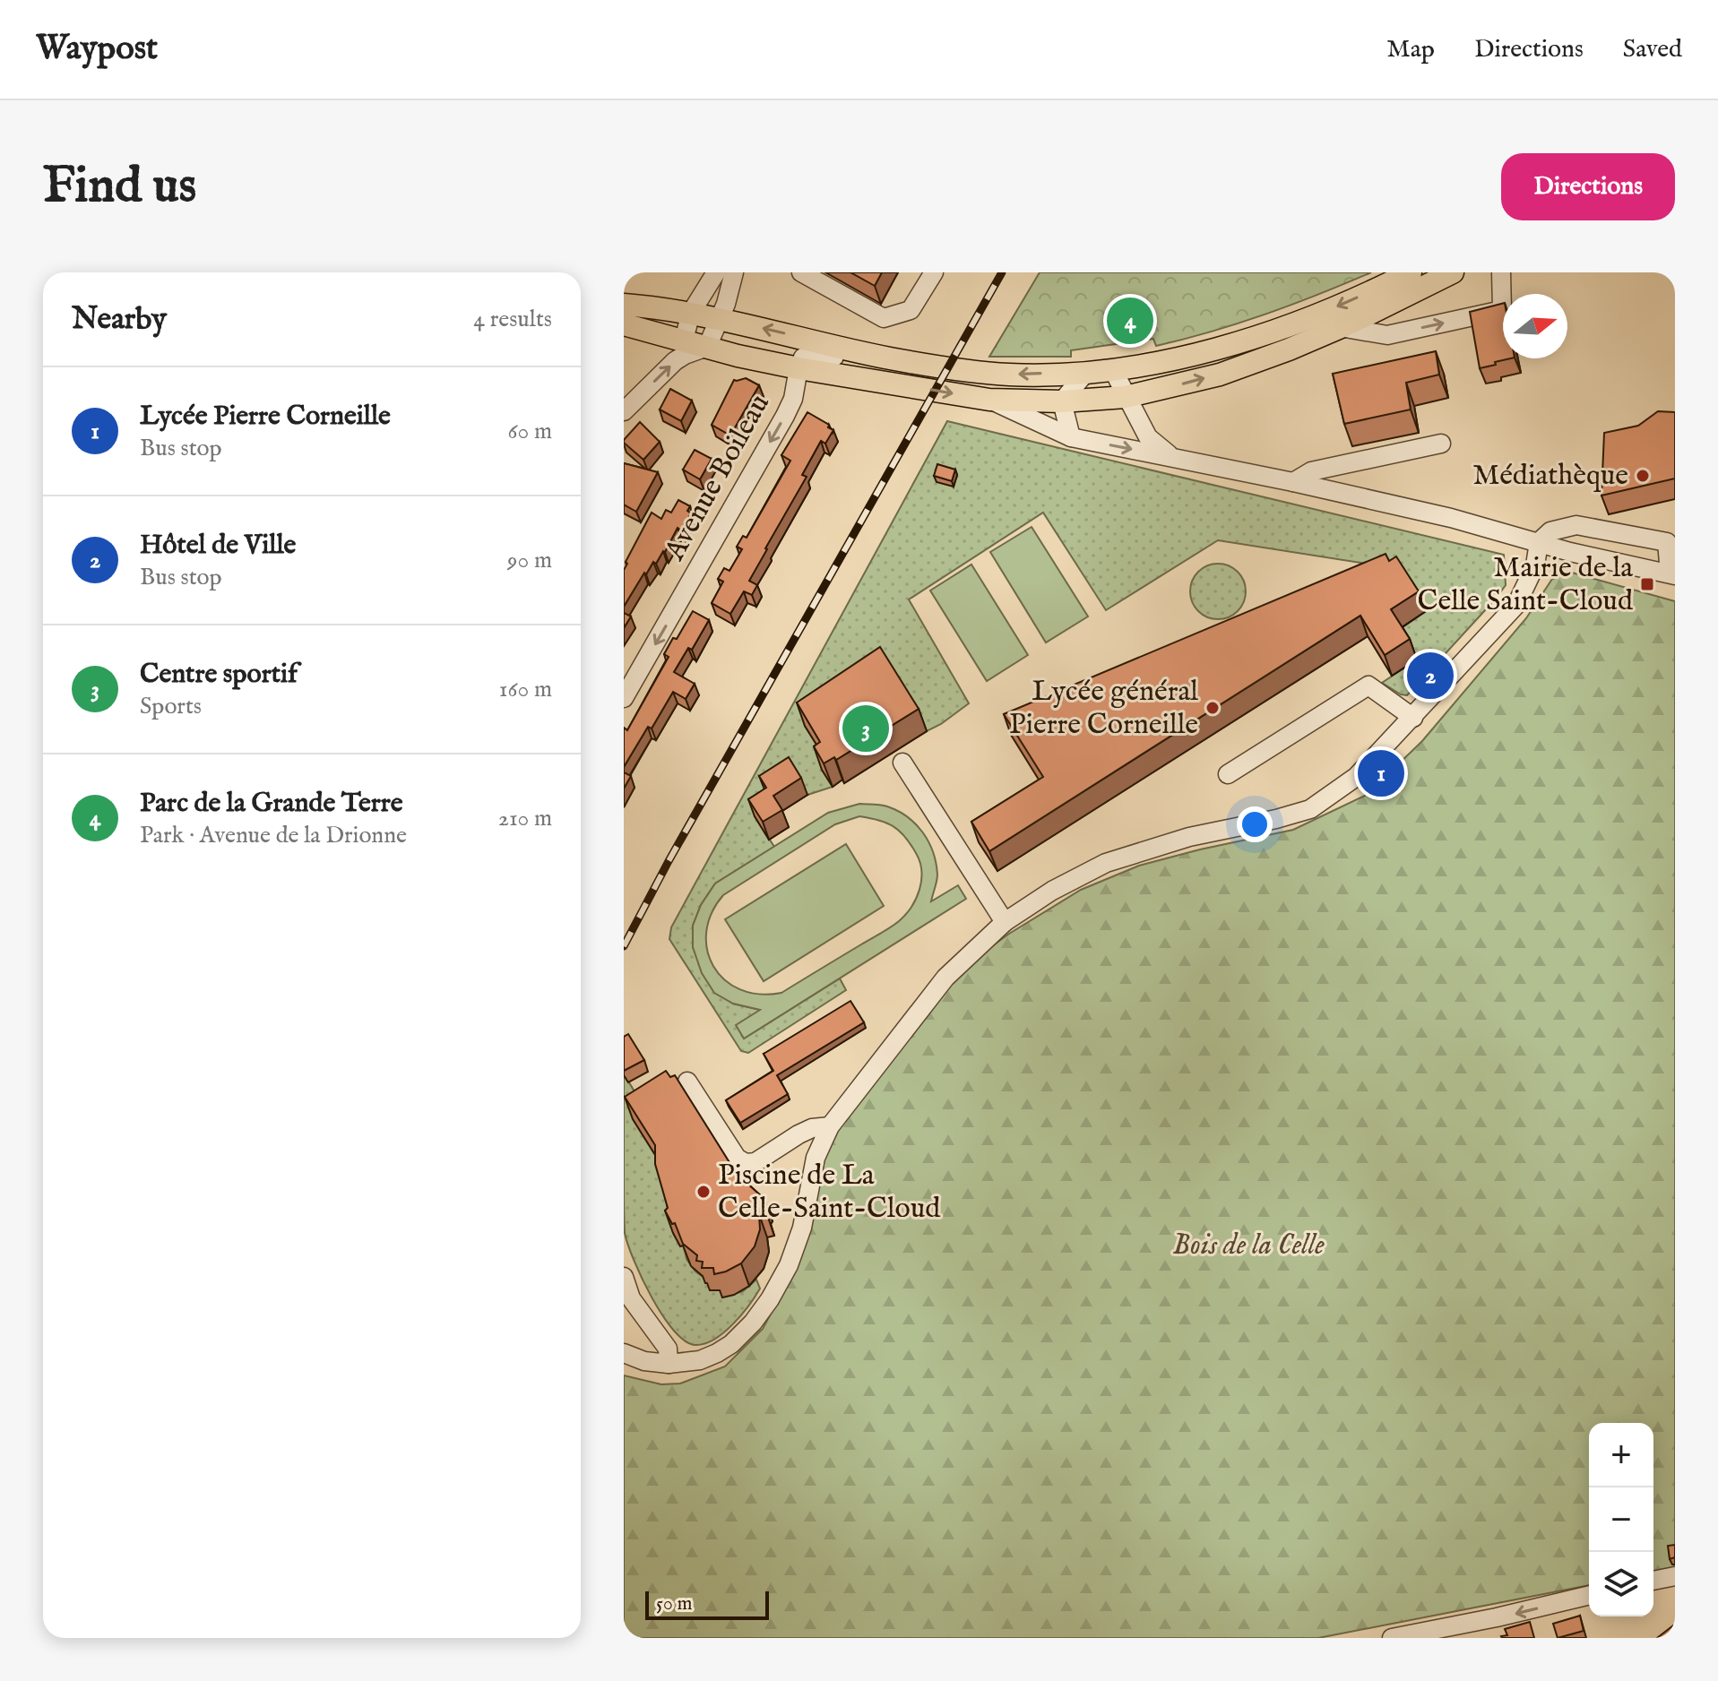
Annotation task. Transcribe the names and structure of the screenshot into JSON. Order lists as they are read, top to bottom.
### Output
{
  "streets": {
    "street": ["Avenue Boileau"]
  },
  "one_way": ["Avenue Boileau"],
  "parks": ["Bois de la Celle"],
  "places": {
    "other": ["Médiathèque", "Lycée général Pierre Corneille", "Piscine de La Celle-Saint-Cloud"],
    "transit": ["Mairie de la Celle Saint-Cloud"]
  },
  "scale_bar": "50 m",
  "north": "right",
  "page": {
    "header": "Waypost",
    "nav": ["Map", "Directions", "Saved"],
    "buttons": "Directions",
    "title": "Find us",
    "heading": ["Nearby", "4 results"],
    "pins": [
      "4",
      "2",
      "3",
      "1"
    ],
    "list": [
      {
        "mark": "1",
        "name": "Lycée Pierre Corneille",
        "note": "Bus stop",
        "value": "60 m"
      },
      {
        "mark": "2",
        "name": "Hôtel de Ville",
        "note": "Bus stop",
        "value": "90 m"
      },
      {
        "mark": "3",
        "name": "Centre sportif",
        "note": "Sports",
        "value": "160 m"
      },
      {
        "mark": "4",
        "name": "Parc de la Grande Terre",
        "note": "Park · Avenue de la Drionne",
        "value": "210 m"
      }
    ],
    "map_buttons": ["+", "−"],
    "scale": "50 m"
  }
}
